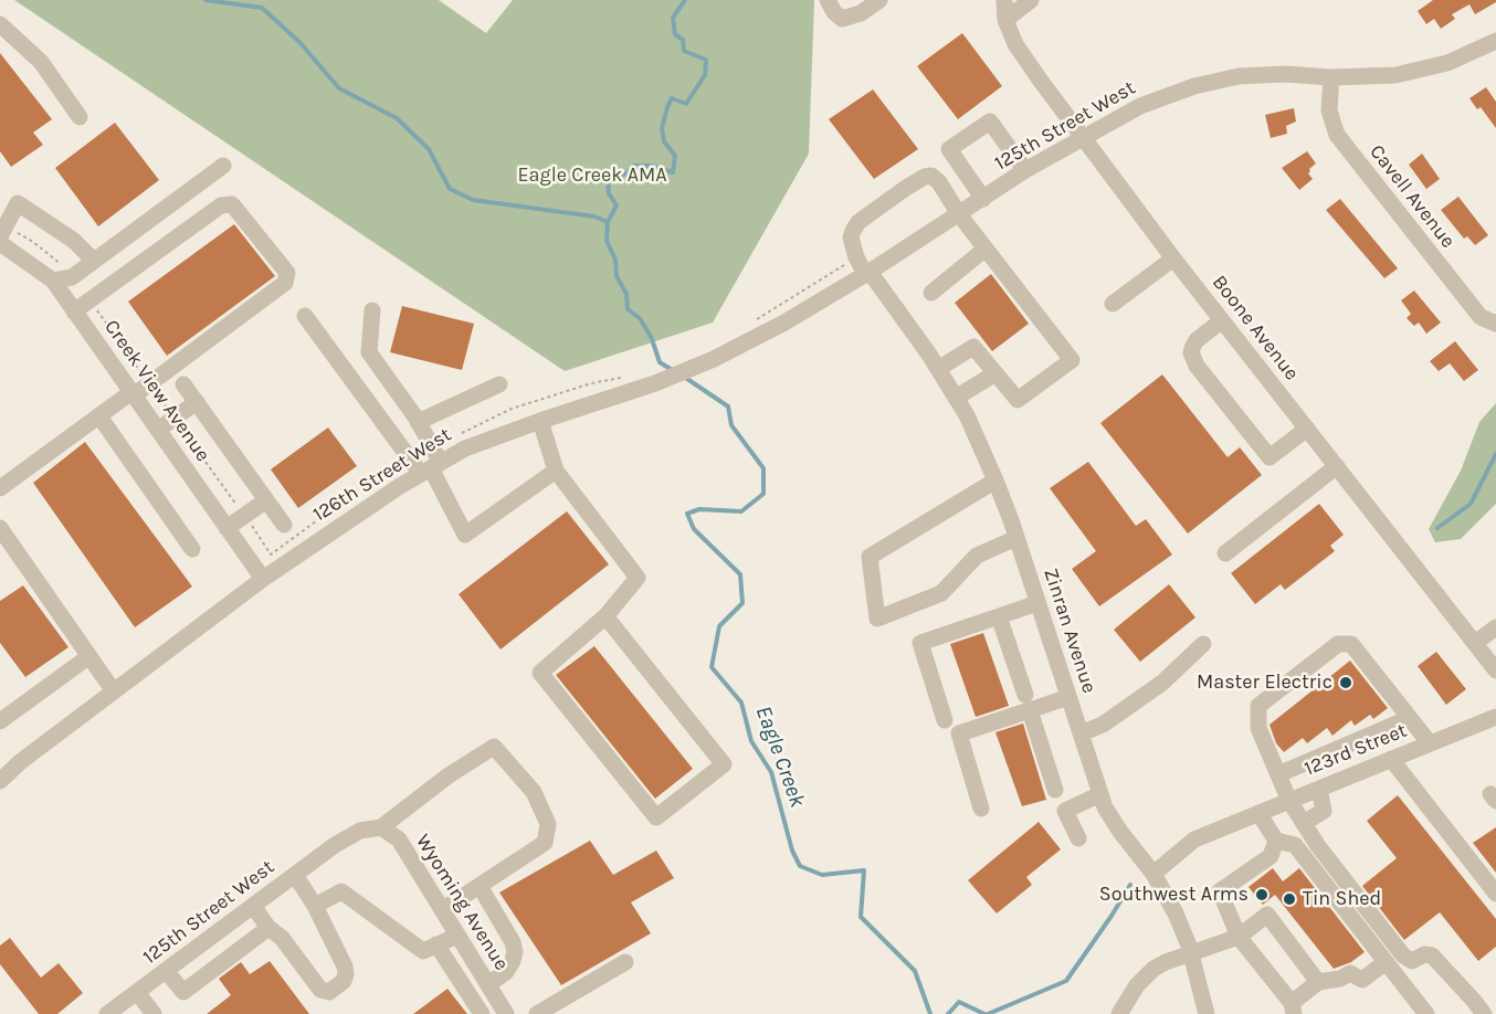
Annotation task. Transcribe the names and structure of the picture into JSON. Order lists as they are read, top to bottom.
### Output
{
  "streets": {
    "street": [
      "125th Street West",
      "Cavell Avenue",
      "Boone Avenue",
      "Creek View Avenue",
      "126th Street West",
      "Zinran Avenue",
      "123rd Street",
      "Wyoming Avenue"
    ]
  },
  "crossings": [
    ["125th Street West", "Cavell Avenue"],
    ["125th Street West", "Boone Avenue"],
    ["125th Street West", "126th Street West"],
    ["125th Street West", "Zinran Avenue"],
    ["125th Street West", "Wyoming Avenue"],
    ["Creek View Avenue", "126th Street West"],
    ["126th Street West", "Zinran Avenue"],
    ["Zinran Avenue", "123rd Street"]
  ],
  "water": ["Eagle Creek"],
  "parks": ["Eagle Creek AMA"],
  "places": ["Master Electric", "Southwest Arms", "Tin Shed"]
}
